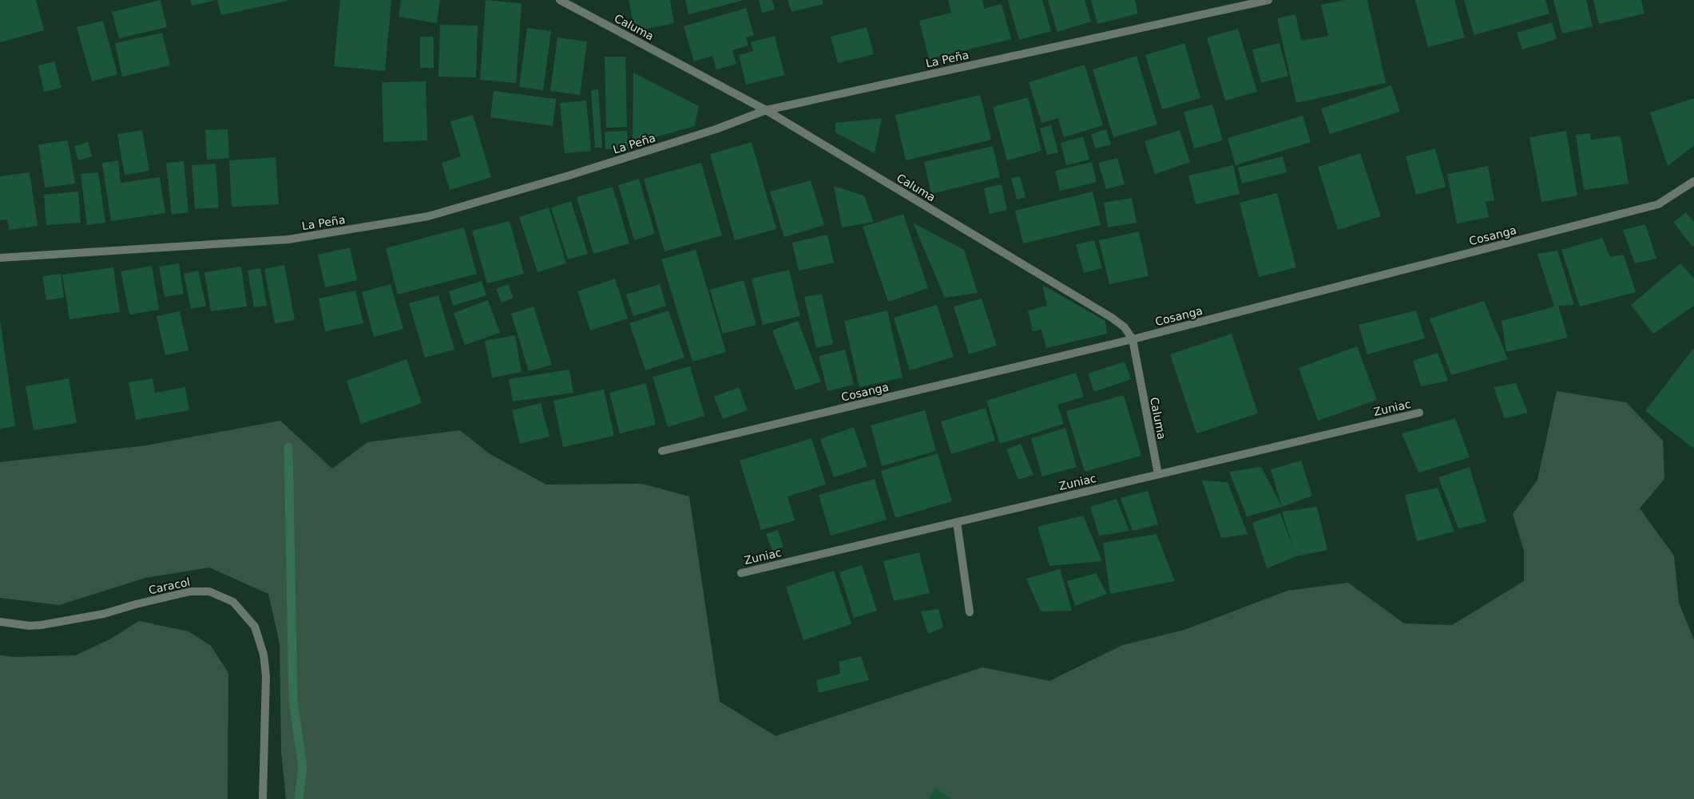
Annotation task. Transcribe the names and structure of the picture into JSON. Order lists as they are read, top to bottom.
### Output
{
  "streets": {
    "street": [
      "Caluma",
      "La Peña",
      "Cosanga",
      "Zuniac",
      "Caracol"
    ]
  },
  "crossings": [
    ["Caluma", "La Peña"],
    ["Caluma", "Cosanga"],
    ["Caluma", "Zuniac"]
  ]
}
